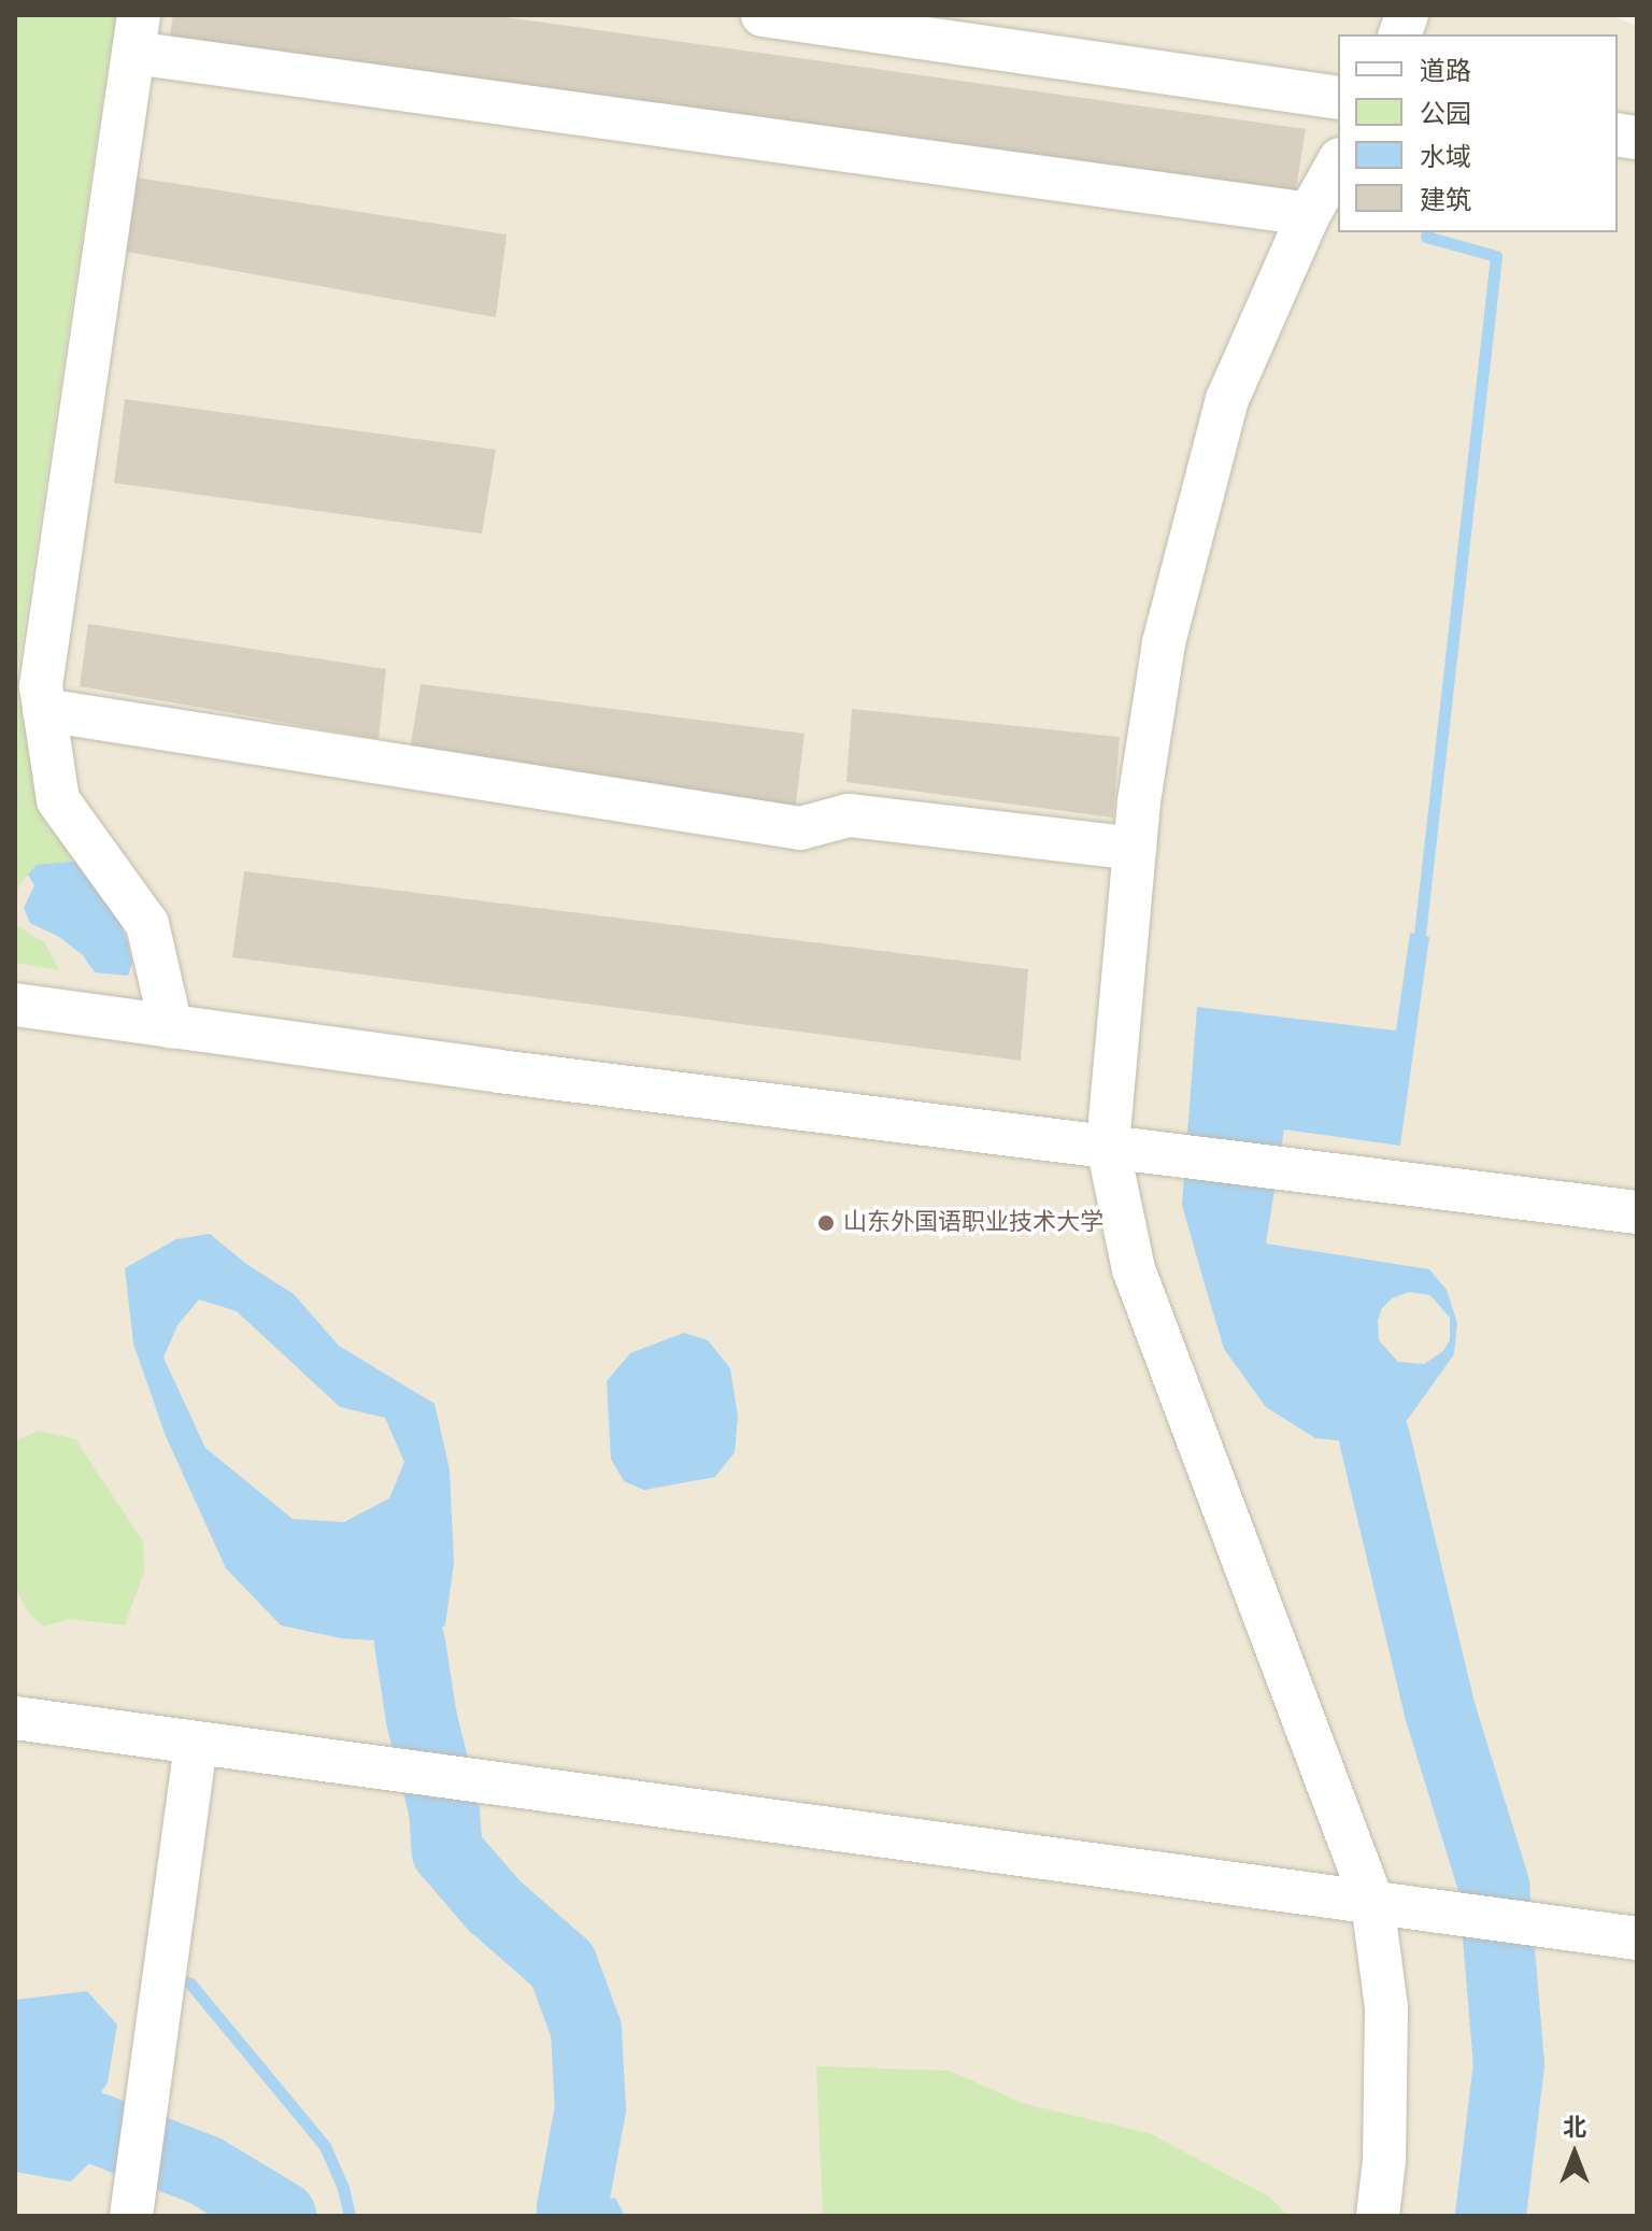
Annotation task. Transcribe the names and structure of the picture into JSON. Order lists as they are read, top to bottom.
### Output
{
  "places": ["山东外国语职业技术大学"],
  "legend": [
    "道路",
    "公园",
    "水域",
    "建筑"
  ],
  "north": "top"
}
